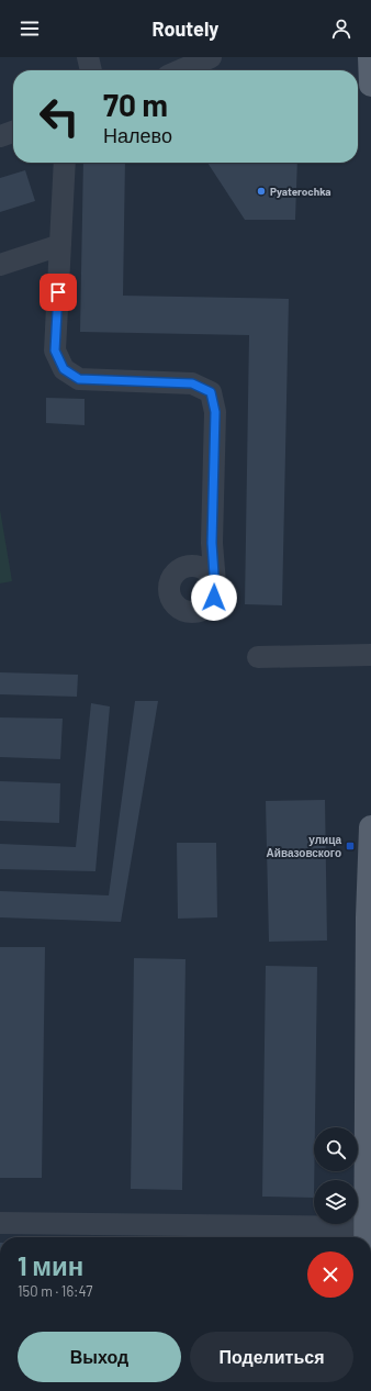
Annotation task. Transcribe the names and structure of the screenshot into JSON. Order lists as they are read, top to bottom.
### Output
{
  "places": {
    "other": ["Pyaterochka"],
    "transit": ["улица Айвазовского"]
  },
  "page": {
    "header": "Routely",
    "turn": ["70 m", "Налево"],
    "heading": ["1 мин", "150 m · 16:47"],
    "buttons": ["Выход", "Поделиться"]
  }
}
